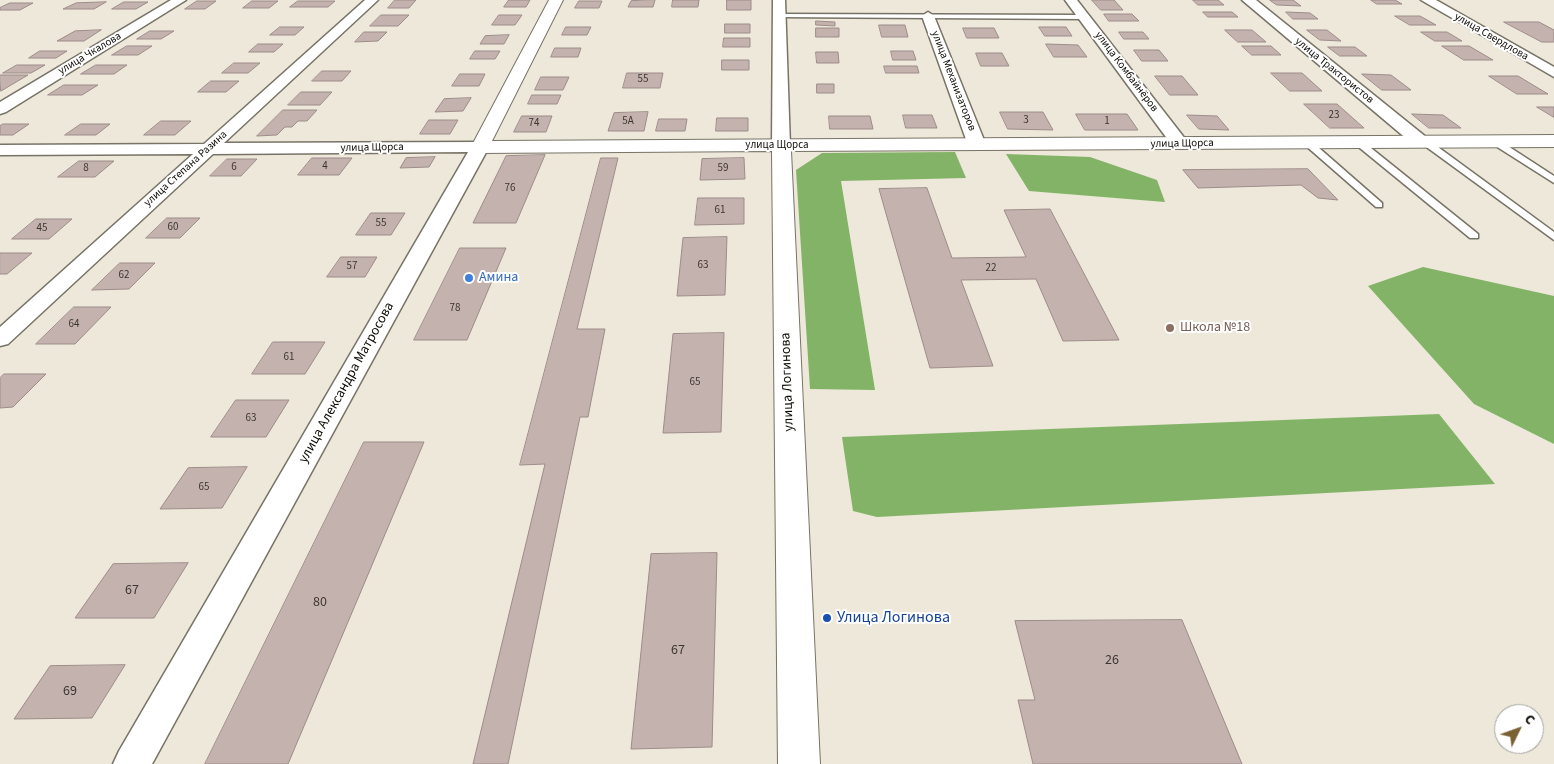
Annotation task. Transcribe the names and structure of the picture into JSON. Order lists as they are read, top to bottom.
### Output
{
  "streets": {
    "street": [
      "улица Свердлова",
      "улица Чкалова",
      "улица Трактористов",
      "улица Комбайнёров",
      "улица Механизаторов",
      "улица Щорса",
      "улица Степана Разина",
      "улица Логинова",
      "улица Александра Матросова"
    ]
  },
  "crossings": [
    ["улица Трактористов", "улица Щорса"],
    ["улица Комбайнёров", "улица Щорса"],
    ["улица Механизаторов", "улица Щорса"],
    ["улица Щорса", "улица Степана Разина"],
    ["улица Щорса", "улица Логинова"],
    ["улица Щорса", "улица Александра Матросова"]
  ],
  "places": ["Амина", "Школа №18", "Улица Логинова"],
  "house_numbers": [
    "55",
    "23",
    "3",
    "5А",
    "1",
    "74",
    "4",
    "6",
    "8",
    "59",
    "76",
    "61",
    "55",
    "60",
    "45",
    "63",
    "57",
    "22",
    "62",
    "78",
    "64",
    "61",
    "65",
    "63",
    "65",
    "67",
    "80",
    "67",
    "26",
    "69"
  ],
  "north": "top right"
}
